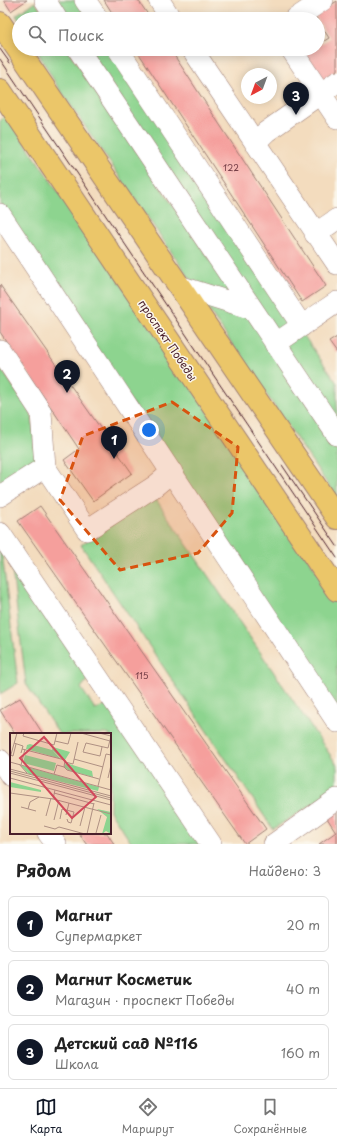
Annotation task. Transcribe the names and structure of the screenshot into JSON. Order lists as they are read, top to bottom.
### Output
{
  "streets": {
    "main road": ["проспект Победы"]
  },
  "house_numbers": ["122", "115"],
  "north": "bottom left",
  "page": {
    "search": "Поиск",
    "pins": ["3", "2", "1"],
    "heading": ["Рядом", "Найдено: 3"],
    "list": [
      {
        "mark": "1",
        "name": "Магнит",
        "note": "Супермаркет",
        "value": "20 m"
      },
      {
        "mark": "2",
        "name": "Магнит Косметик",
        "note": "Магазин · проспект Победы",
        "value": "40 m"
      },
      {
        "mark": "3",
        "name": "Детский сад №116",
        "note": "Школа",
        "value": "160 m"
      }
    ],
    "nav": ["Карта", "Маршрут", "Сохранённые"]
  }
}
